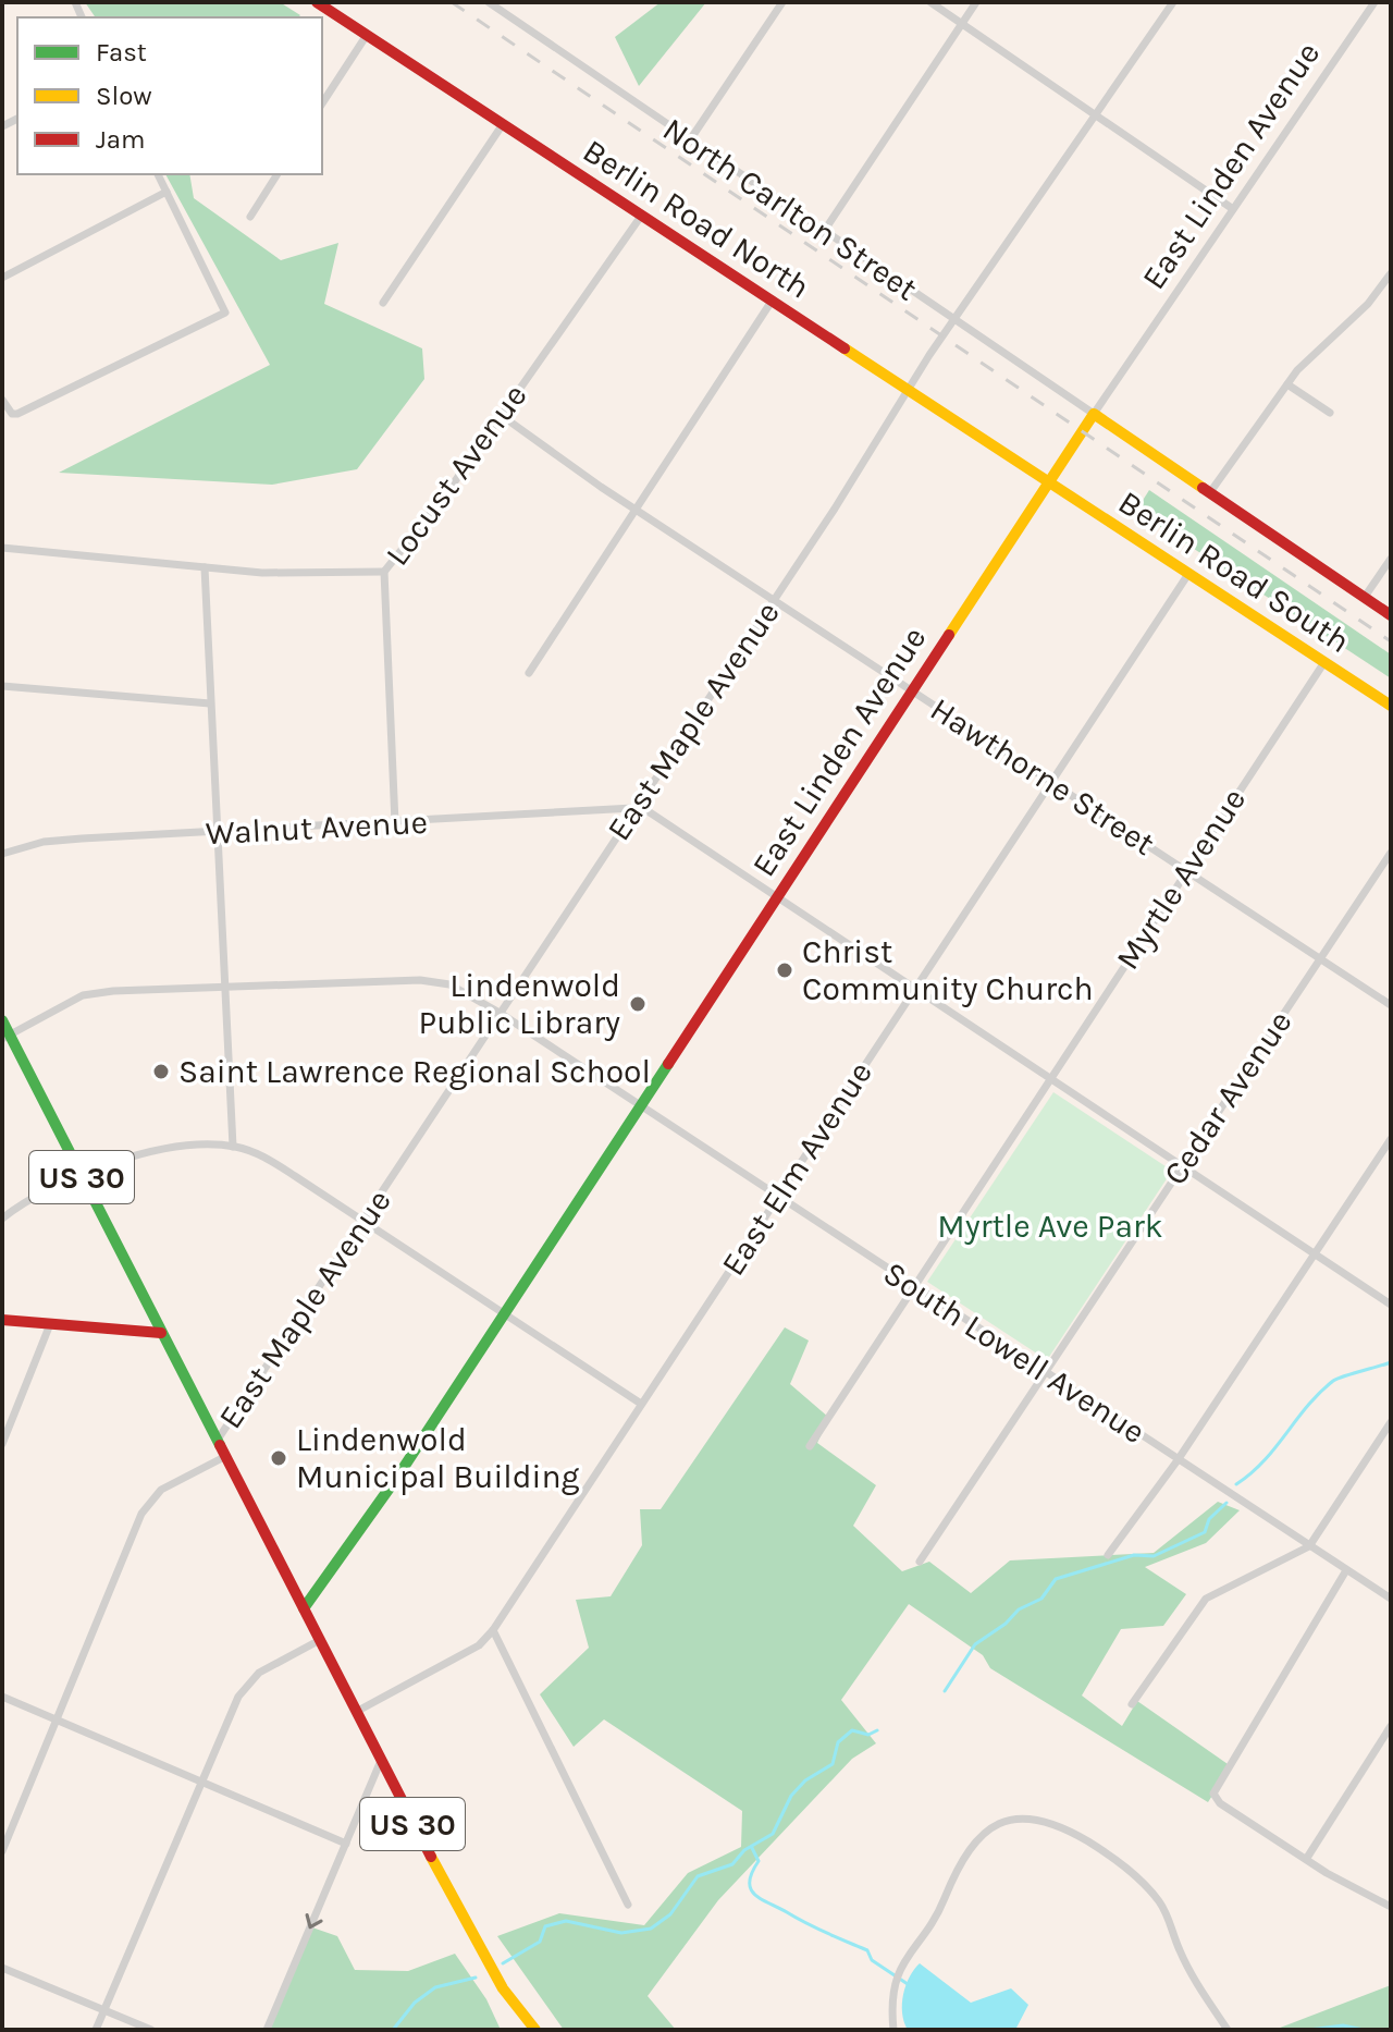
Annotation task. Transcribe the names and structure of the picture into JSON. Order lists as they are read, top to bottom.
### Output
{
  "streets": {
    "main road": [
      "East Linden Avenue",
      "Berlin Road North",
      "Berlin Road South",
      "US 30"
    ],
    "street": [
      "North Carlton Street",
      "Locust Avenue",
      "East Maple Avenue",
      "Hawthorne Street",
      "Walnut Avenue",
      "Myrtle Avenue",
      "Cedar Avenue",
      "East Elm Avenue",
      "South Lowell Avenue"
    ]
  },
  "crossings": [
    ["East Linden Avenue", "North Carlton Street"],
    ["East Linden Avenue", "Berlin Road North"],
    ["East Linden Avenue", "Berlin Road South"],
    ["East Linden Avenue", "Hawthorne Street"],
    ["East Linden Avenue", "US 30"],
    ["East Linden Avenue", "South Lowell Avenue"],
    ["North Carlton Street", "East Maple Avenue"],
    ["Berlin Road North", "Locust Avenue"],
    ["Berlin Road North", "Berlin Road South"],
    ["Berlin Road North", "East Maple Avenue"],
    ["Locust Avenue", "Hawthorne Street"],
    ["Locust Avenue", "Walnut Avenue"],
    ["Berlin Road South", "Myrtle Avenue"],
    ["Berlin Road South", "East Elm Avenue"],
    ["East Maple Avenue", "Hawthorne Street"],
    ["East Maple Avenue", "Walnut Avenue"],
    ["East Maple Avenue", "US 30"],
    ["East Maple Avenue", "South Lowell Avenue"],
    ["Hawthorne Street", "Myrtle Avenue"],
    ["Hawthorne Street", "Cedar Avenue"],
    ["Hawthorne Street", "East Elm Avenue"],
    ["Myrtle Avenue", "South Lowell Avenue"],
    ["Cedar Avenue", "South Lowell Avenue"],
    ["East Elm Avenue", "US 30"],
    ["East Elm Avenue", "South Lowell Avenue"]
  ],
  "parks": ["Myrtle Ave Park"],
  "places": [
    "Christ Community Church",
    "Lindenwold Public Library",
    "Saint Lawrence Regional School",
    "Lindenwold Municipal Building"
  ],
  "legend": ["Fast", "Slow", "Jam"]
}
